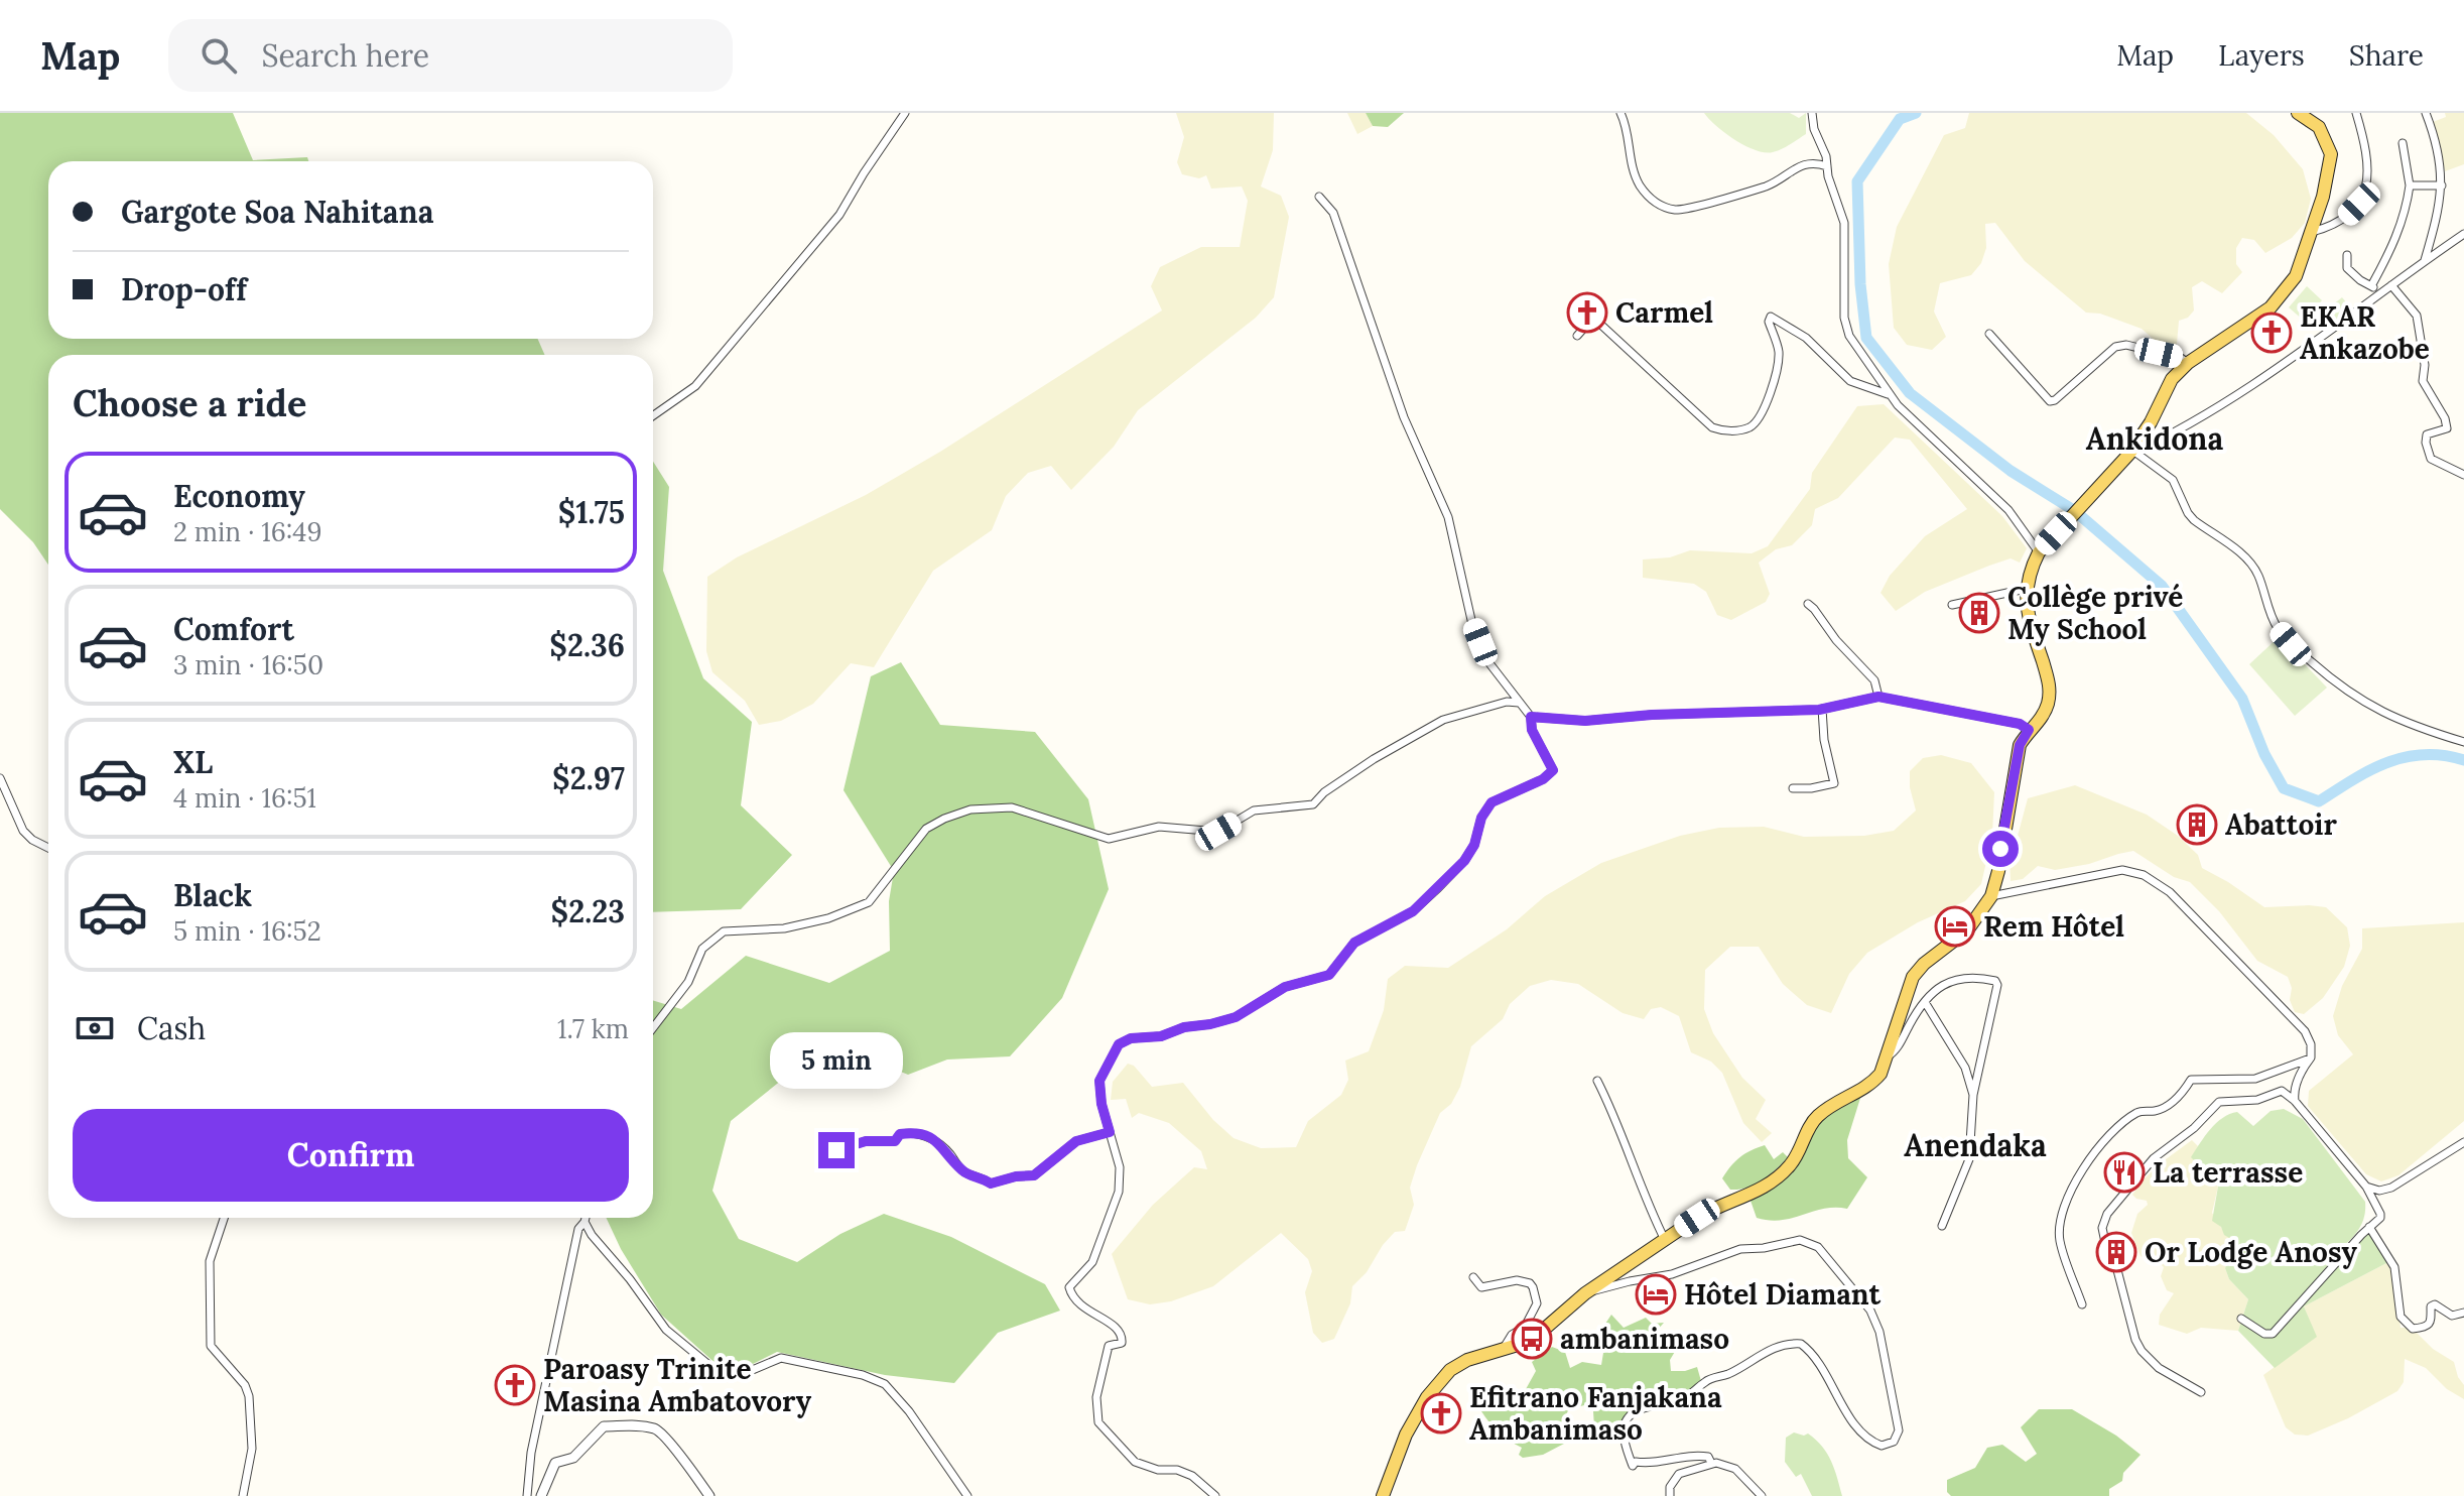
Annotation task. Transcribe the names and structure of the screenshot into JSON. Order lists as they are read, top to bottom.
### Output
{
  "districts": ["Ankidona", "Anendaka"],
  "places": {
    "church": [
      "Carmel",
      "EKAR Ankazobe",
      "Paroasy Trinite Masina Ambatovory",
      "Efitrano Fanjakana Ambanimaso"
    ],
    "building": ["Collège privé My School", "Abattoir", "Or Lodge Anosy"],
    "hotel": ["Rem Hôtel", "Hôtel Diamant"],
    "restaurant": ["La terrasse"],
    "bus stop": ["ambanimaso"]
  },
  "page": {
    "header": "Map",
    "search": "Search here",
    "nav": ["Map", "Layers", "Share"],
    "banner": ["Gargote Soa Nahitana", "Drop-off"],
    "heading": "Choose a ride",
    "list": [
      {
        "name": "Economy",
        "note": "2 min · 16:49",
        "value": "$1.75"
      },
      {
        "name": "Comfort",
        "note": "3 min · 16:50",
        "value": "$2.36"
      },
      {
        "name": "XL",
        "note": "4 min · 16:51",
        "value": "$2.97"
      },
      {
        "name": "Black",
        "note": "5 min · 16:52",
        "value": "$2.23"
      }
    ],
    "pay": ["Cash", "1.7 km"],
    "bubble": "5 min",
    "buttons": "Confirm"
  }
}
